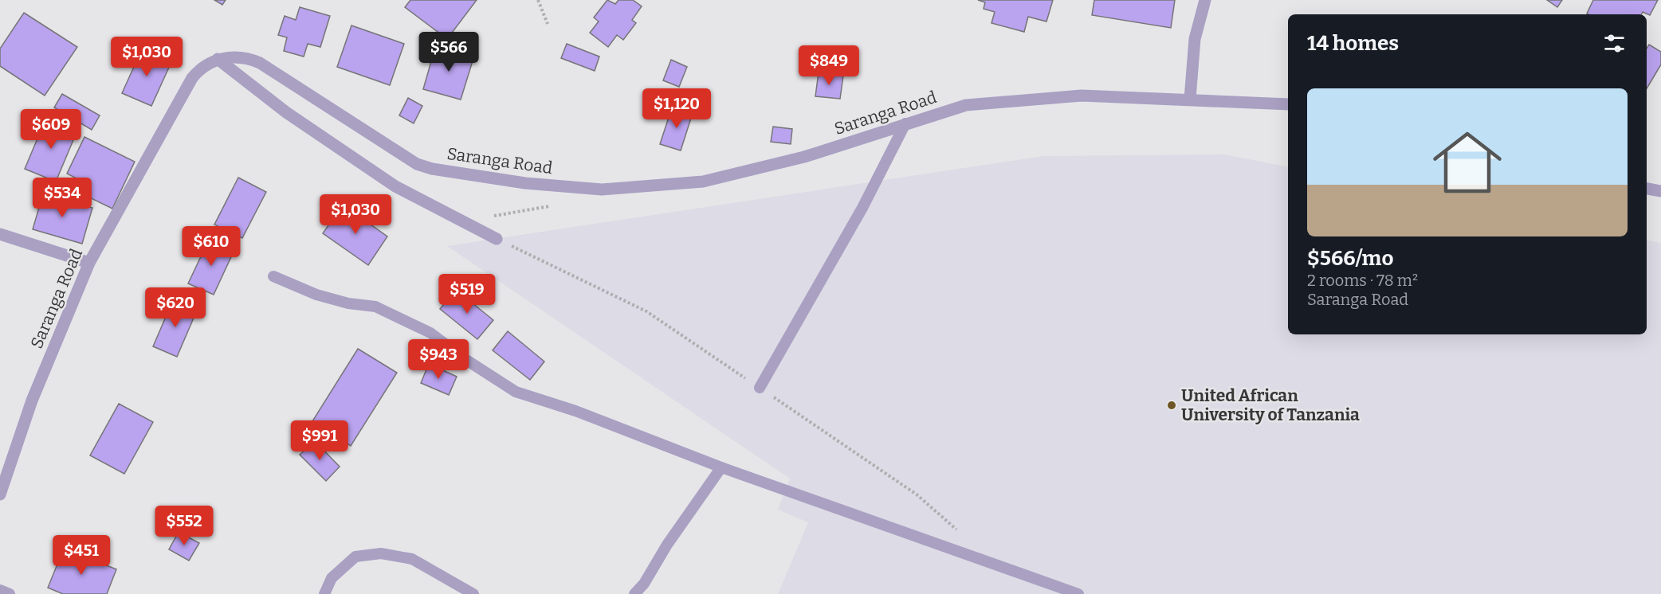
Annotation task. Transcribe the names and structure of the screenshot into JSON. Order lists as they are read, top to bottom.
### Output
{
  "streets": {
    "street": ["Saranga Road"]
  },
  "places": ["United African University of Tanzania"],
  "page": {
    "heading": "14 homes",
    "price": [
      "$566",
      "$1,030",
      "$849",
      "$1,120",
      "$609",
      "$534",
      "$1,030",
      "$610",
      "$519",
      "$620",
      "$943",
      "$991",
      "$552",
      "$451"
    ],
    "list": [
      {
        "name": "$566/mo",
        "note": "2 rooms · 78 m² · Saranga Road"
      }
    ]
  }
}
